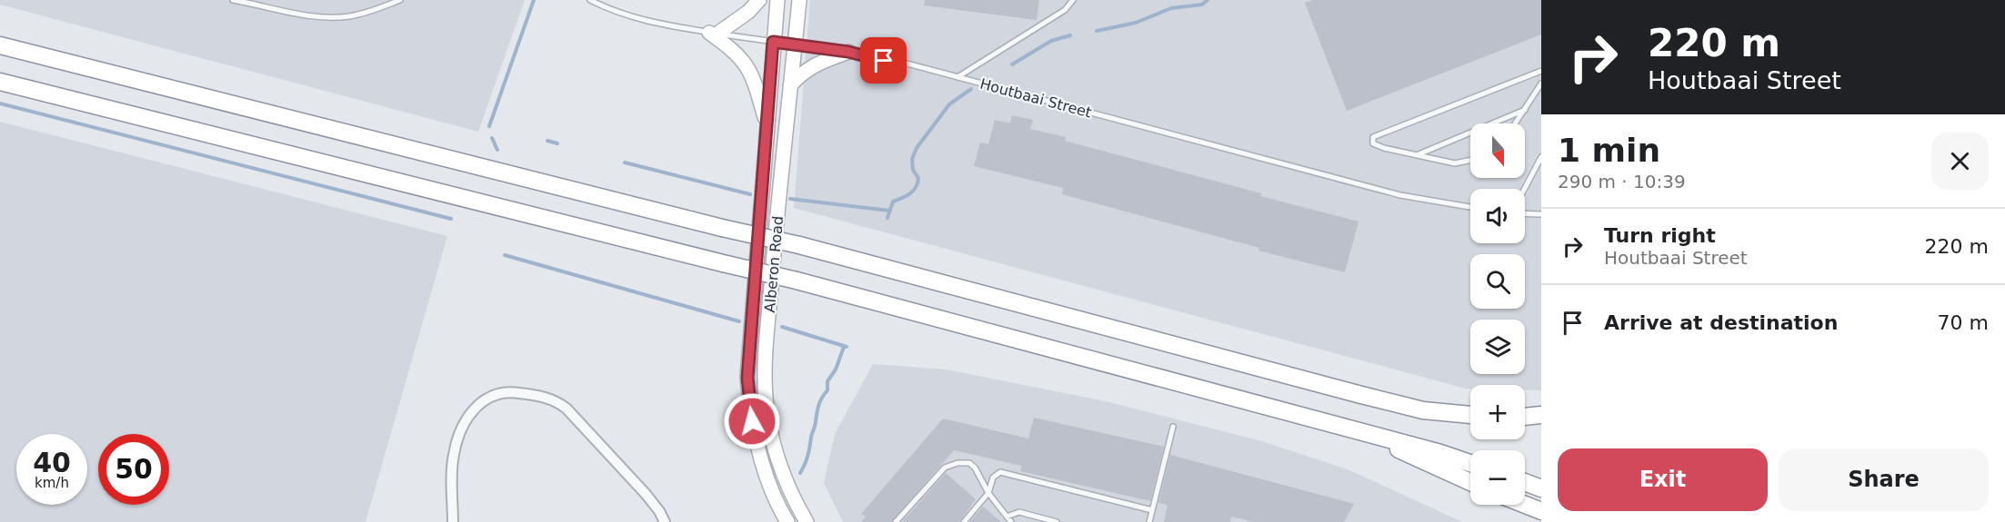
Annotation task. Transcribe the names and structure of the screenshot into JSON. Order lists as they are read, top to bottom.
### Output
{
  "streets": {
    "main road": ["Alberon Road"],
    "lane": ["Houtbaai Street"]
  },
  "crossings": [
    ["Houtbaai Street", "Alberon Road"]
  ],
  "north": "bottom",
  "page": {
    "turn": ["220 m", "Houtbaai Street"],
    "heading": ["1 min", "290 m · 10:39"],
    "map_buttons": ["+", "−"],
    "list": [
      {
        "name": "Turn right",
        "note": "Houtbaai Street",
        "value": "220 m"
      },
      {
        "name": "Arrive at destination",
        "value": "70 m"
      }
    ],
    "speed": "40 km/h",
    "limit": "50",
    "buttons": ["Exit", "Share"]
  }
}
